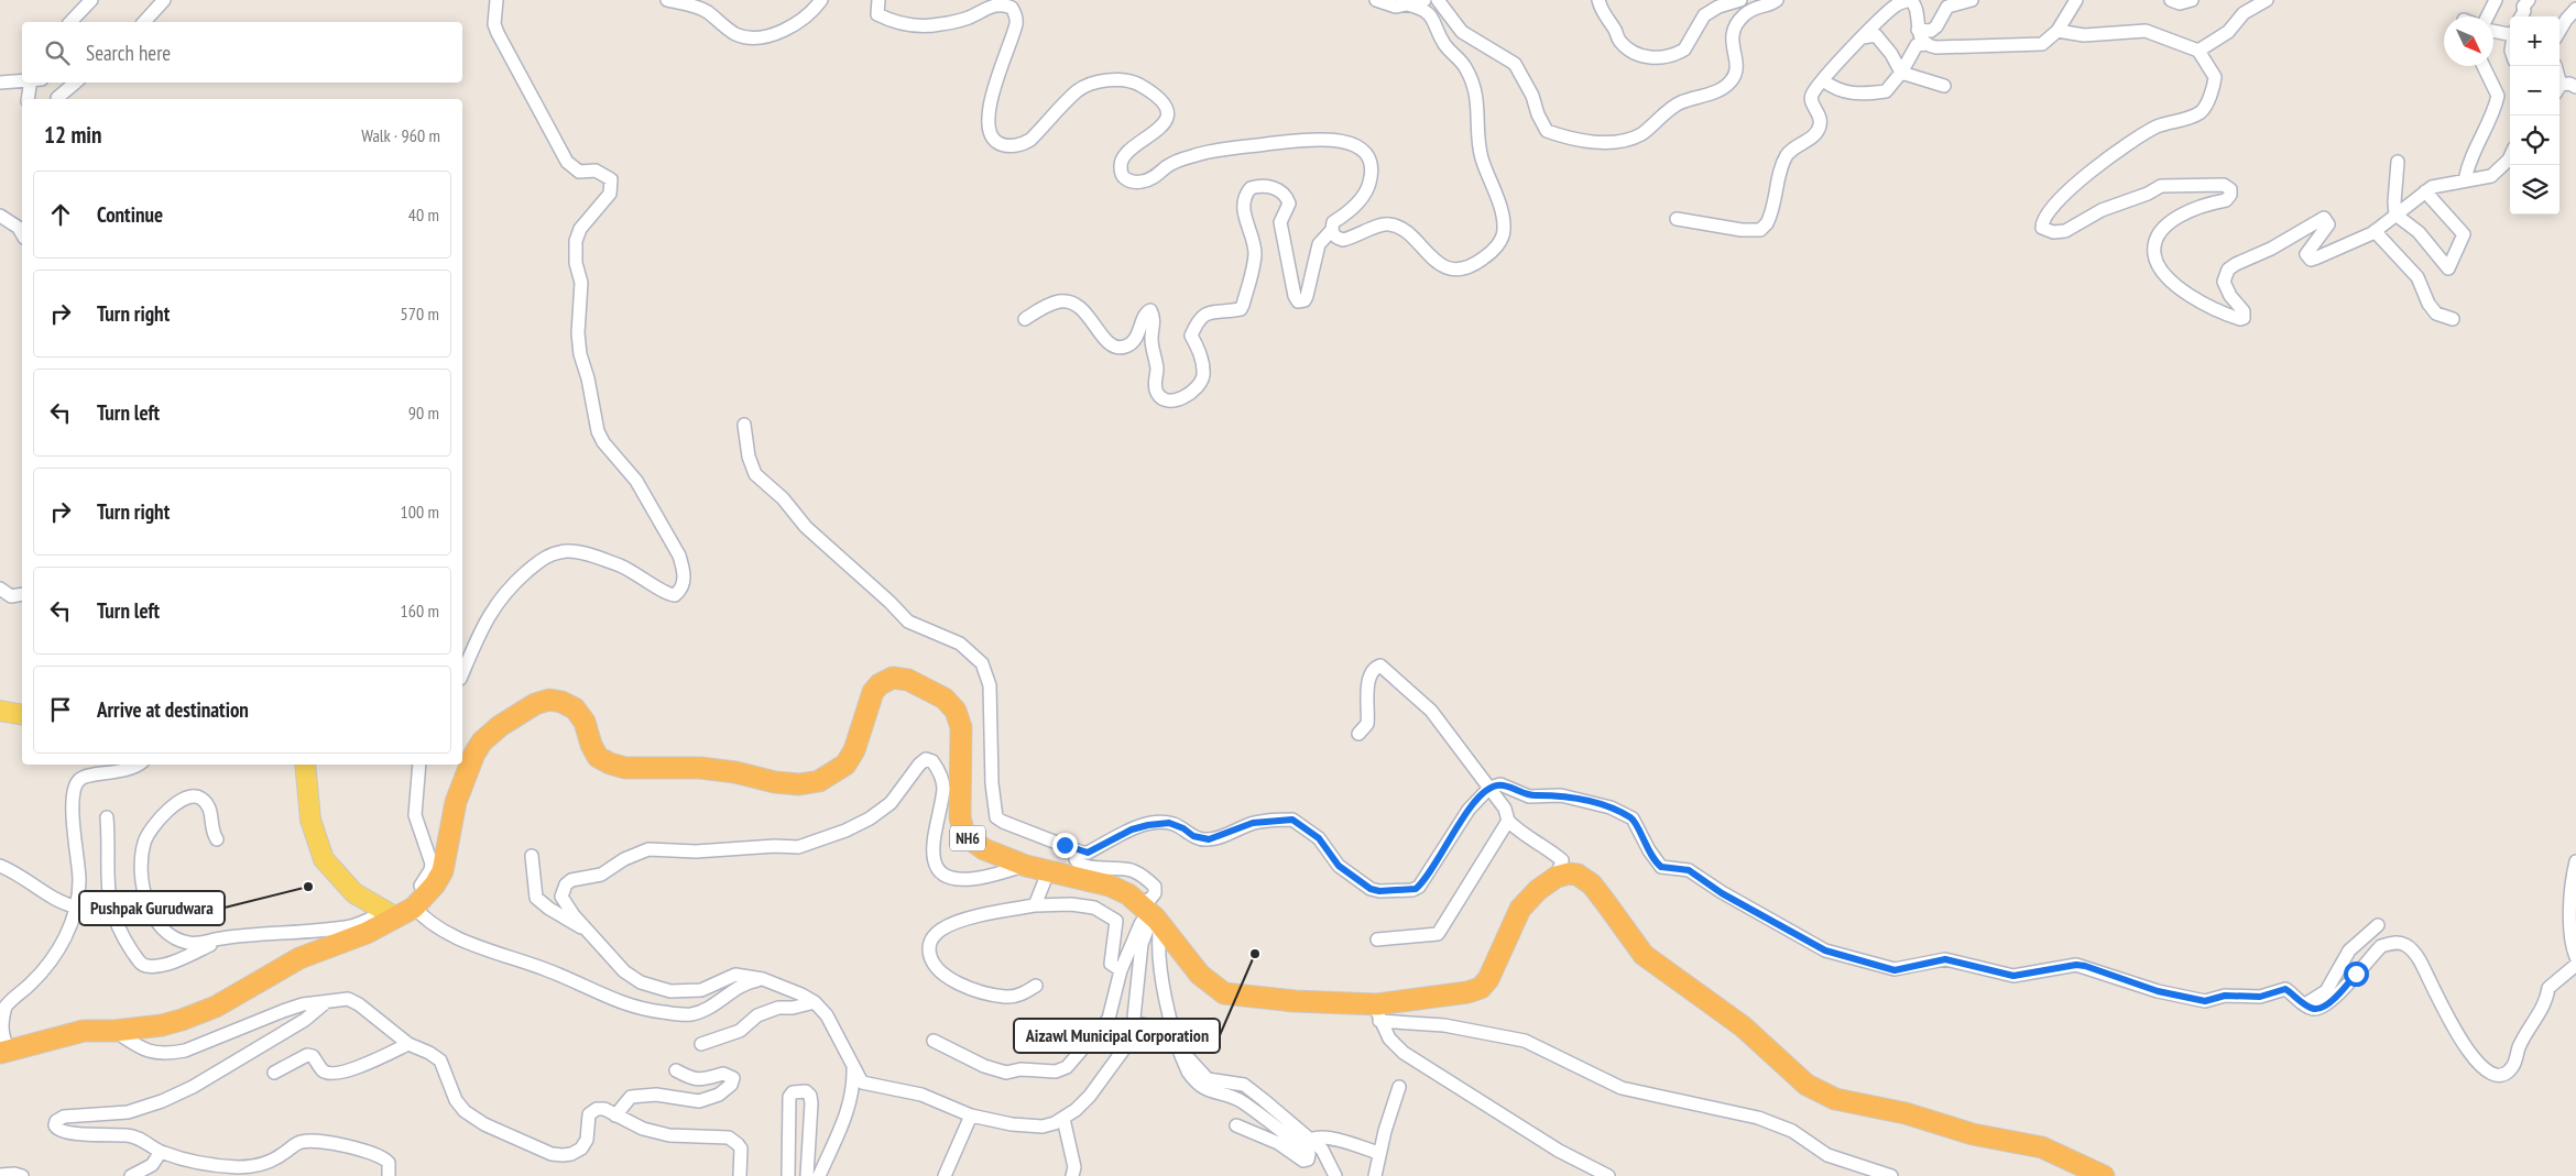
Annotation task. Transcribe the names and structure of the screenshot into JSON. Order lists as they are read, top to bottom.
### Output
{
  "streets": {
    "highway": ["NH6"]
  },
  "places": ["Pushpak Gurudwara", "Aizawl Municipal Corporation"],
  "north": "bottom right",
  "page": {
    "map_buttons": ["+", "−"],
    "search": "Search here",
    "heading": ["12 min", "Walk · 960 m"],
    "list": [
      ["Continue", "40 m"],
      ["Turn right", "570 m"],
      ["Turn left", "90 m"],
      ["Turn right", "100 m"],
      ["Turn left", "160 m"],
      "Arrive at destination"
    ]
  }
}
